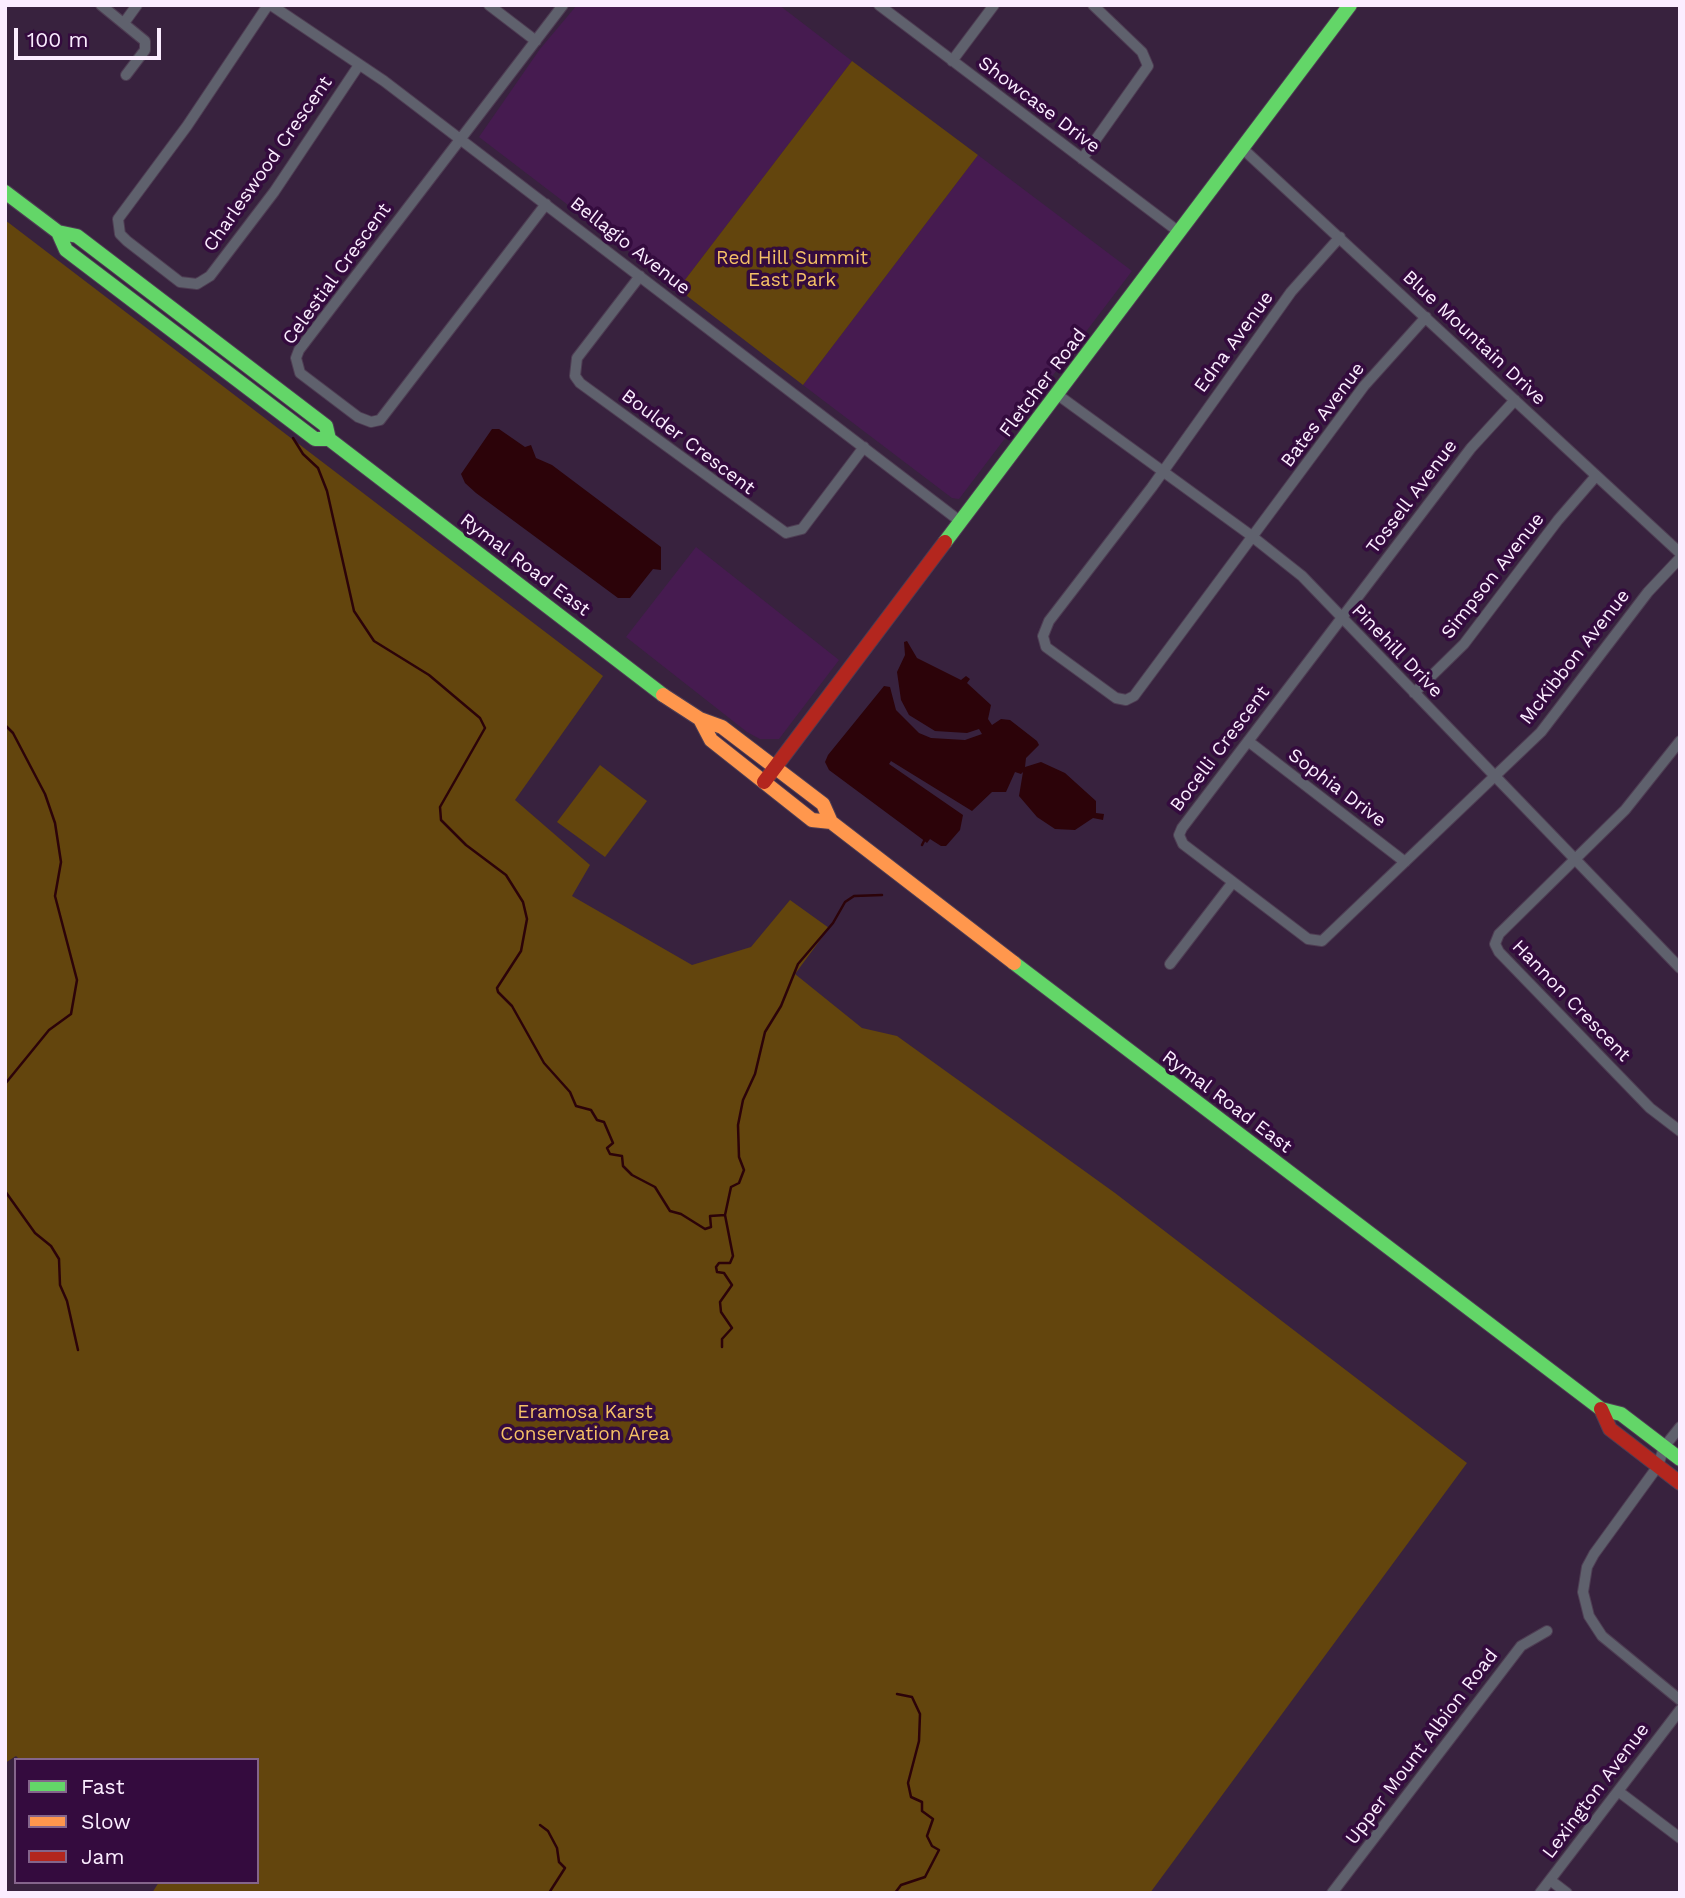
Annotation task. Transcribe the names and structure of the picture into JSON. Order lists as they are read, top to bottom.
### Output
{
  "streets": {
    "main road": ["Fletcher Road", "Rymal Road East"],
    "street": [
      "Showcase Drive",
      "Charleswood Crescent",
      "Bellagio Avenue",
      "Celestial Crescent",
      "Blue Mountain Drive",
      "Edna Avenue",
      "Bates Avenue",
      "Boulder Crescent",
      "Tossell Avenue",
      "Simpson Avenue",
      "Pinehill Drive",
      "McKibbon Avenue",
      "Bocelli Crescent",
      "Sophia Drive",
      "Hannon Crescent",
      "Upper Mount Albion Road",
      "Lexington Avenue"
    ]
  },
  "crossings": [
    ["Showcase Drive", "Fletcher Road"],
    ["Charleswood Crescent", "Bellagio Avenue"],
    ["Bellagio Avenue", "Celestial Crescent"],
    ["Bellagio Avenue", "Fletcher Road"],
    ["Bellagio Avenue", "Boulder Crescent"],
    ["Blue Mountain Drive", "Edna Avenue"],
    ["Blue Mountain Drive", "Fletcher Road"],
    ["Blue Mountain Drive", "Bates Avenue"],
    ["Blue Mountain Drive", "Tossell Avenue"],
    ["Blue Mountain Drive", "Simpson Avenue"],
    ["Blue Mountain Drive", "McKibbon Avenue"],
    ["Edna Avenue", "Bates Avenue"],
    ["Edna Avenue", "Pinehill Drive"],
    ["Fletcher Road", "Rymal Road East"],
    ["Fletcher Road", "Pinehill Drive"],
    ["Bates Avenue", "Pinehill Drive"],
    ["Tossell Avenue", "Pinehill Drive"],
    ["Tossell Avenue", "Bocelli Crescent"],
    ["Simpson Avenue", "Pinehill Drive"],
    ["Pinehill Drive", "McKibbon Avenue"],
    ["Pinehill Drive", "Bocelli Crescent"],
    ["Pinehill Drive", "Hannon Crescent"],
    ["McKibbon Avenue", "Bocelli Crescent"],
    ["Bocelli Crescent", "Sophia Drive"]
  ],
  "parks": ["Red Hill Summit East Park", "Eramosa Karst Conservation Area"],
  "legend": ["Fast", "Slow", "Jam"],
  "scale_bar": "100 m"
}
